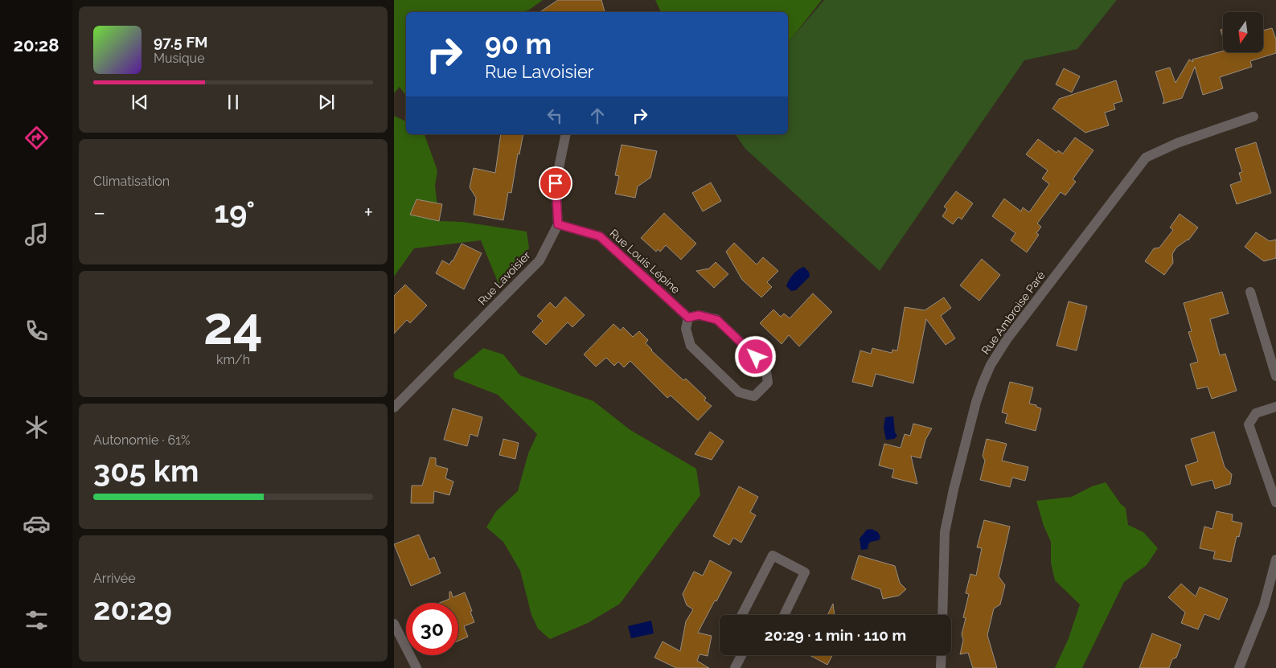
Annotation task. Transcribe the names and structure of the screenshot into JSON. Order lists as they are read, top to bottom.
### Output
{
  "streets": {
    "street": ["Rue Louis Lépine", "Rue Lavoisier", "Rue Ambroise Paré"]
  },
  "crossings": [
    ["Rue Louis Lépine", "Rue Lavoisier"]
  ],
  "north": "bottom",
  "page": {
    "tabs": "20:28",
    "turn": ["90 m", "Rue Lavoisier"],
    "song": ["97.5 FM", "Musique"],
    "tile": [
      "Climatisation",
      ["24", "km/h"],
      ["Autonomie · 61%", "305 km"],
      ["Arrivée", "20:29"]
    ],
    "heat": ["−", "19°", "+"],
    "limit": "30",
    "trip": "20:29 · 1 min · 110 m"
  }
}
